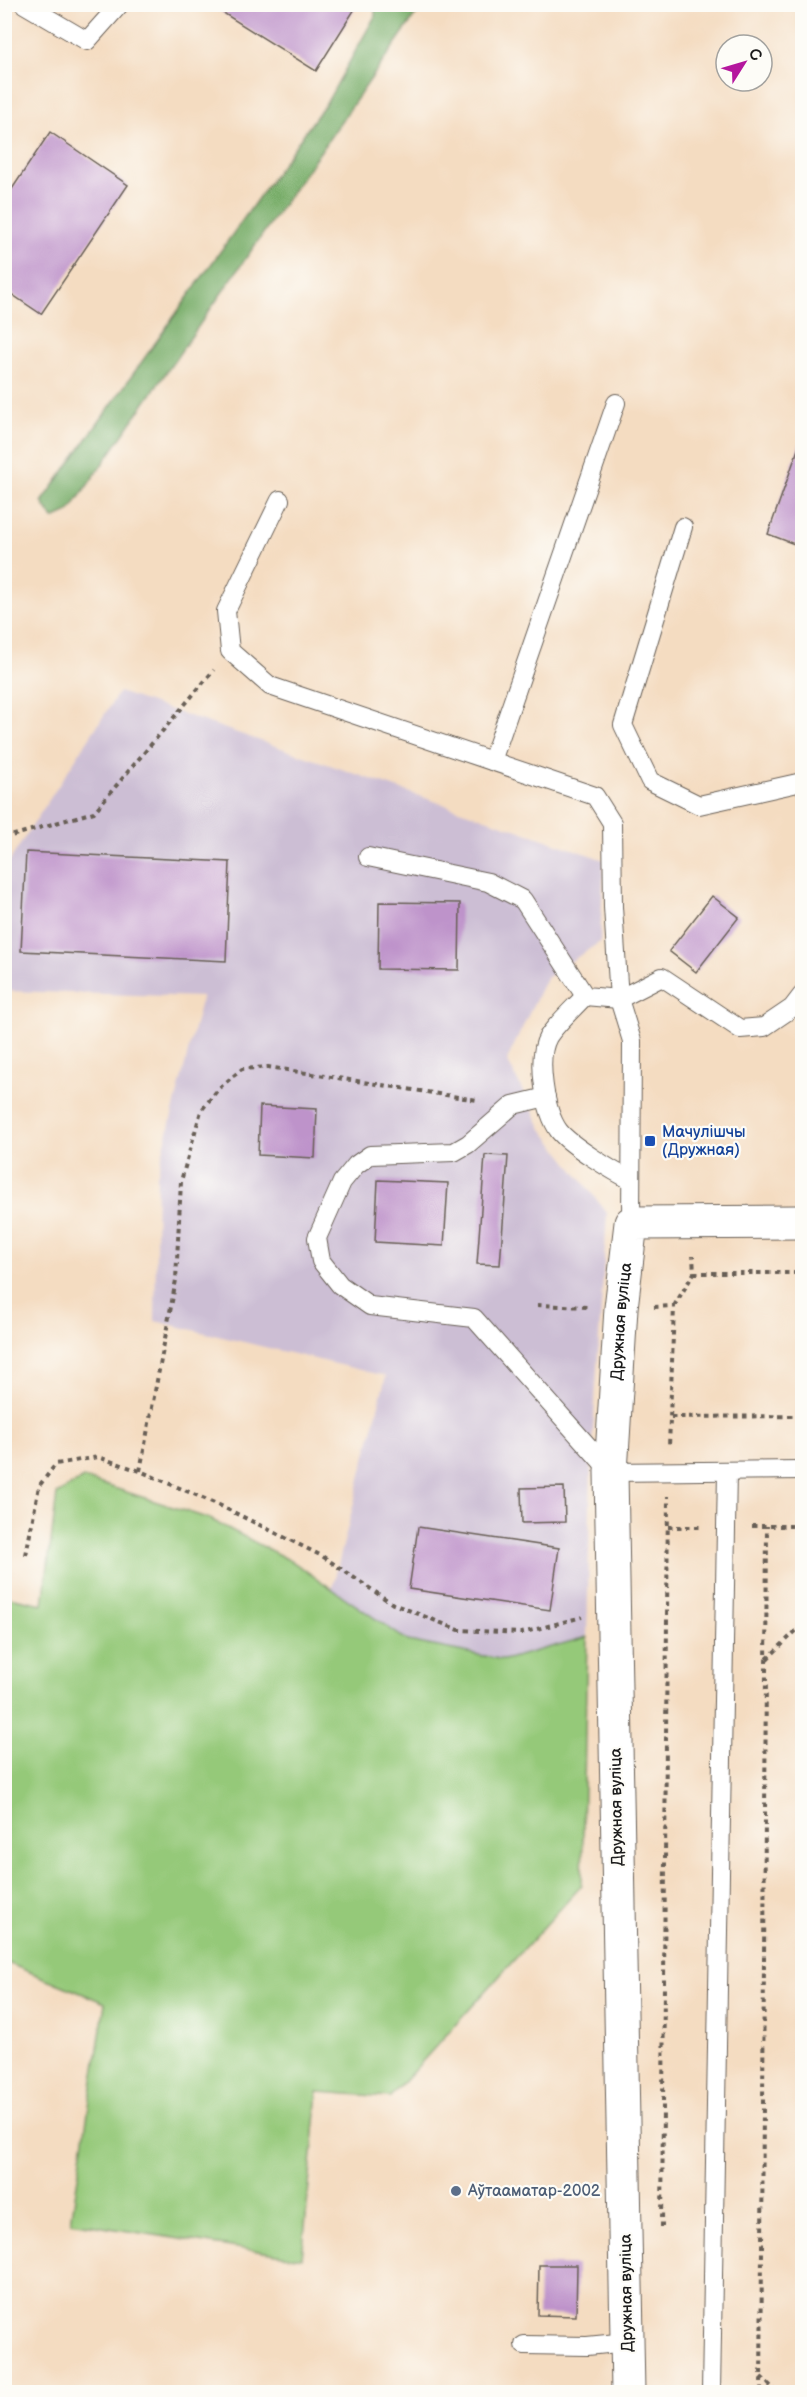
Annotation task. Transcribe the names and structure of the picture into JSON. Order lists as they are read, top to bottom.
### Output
{
  "streets": {
    "street": ["Дружная вуліца"]
  },
  "places": {
    "transit": ["Мачулішчы (Дружная)"],
    "other": ["Аўтааматар-2002"]
  },
  "north": "top right"
}
